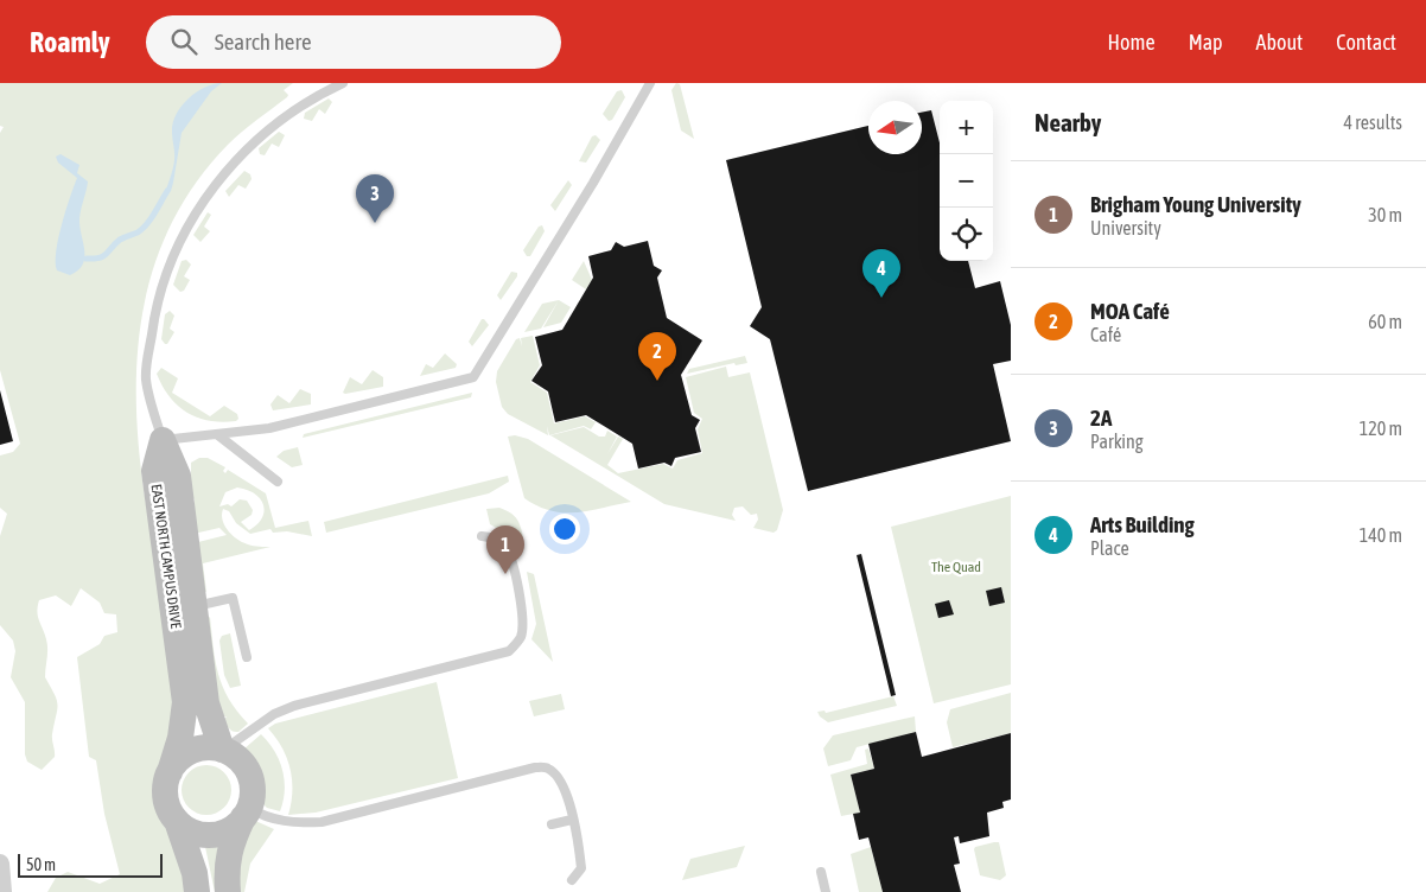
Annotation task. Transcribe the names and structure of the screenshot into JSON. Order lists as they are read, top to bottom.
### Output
{
  "streets": {
    "street": ["EAST NORTH CAMPUS DRIVE"]
  },
  "parks": ["The Quad"],
  "scale_bar": "50 m",
  "north": "left",
  "page": {
    "header": "Roamly",
    "search": "Search here",
    "nav": [
      "Home",
      "Map",
      "About",
      "Contact"
    ],
    "heading": ["Nearby", "4 results"],
    "map_buttons": ["+", "−"],
    "list": [
      {
        "mark": "1",
        "name": "Brigham Young University",
        "note": "University",
        "value": "30 m"
      },
      {
        "mark": "2",
        "name": "MOA Café",
        "note": "Café",
        "value": "60 m"
      },
      {
        "mark": "3",
        "name": "2A",
        "note": "Parking",
        "value": "120 m"
      },
      {
        "mark": "4",
        "name": "Arts Building",
        "note": "Place",
        "value": "140 m"
      }
    ],
    "pins": [
      "3",
      "4",
      "2",
      "1"
    ],
    "scale": "50 m"
  }
}
